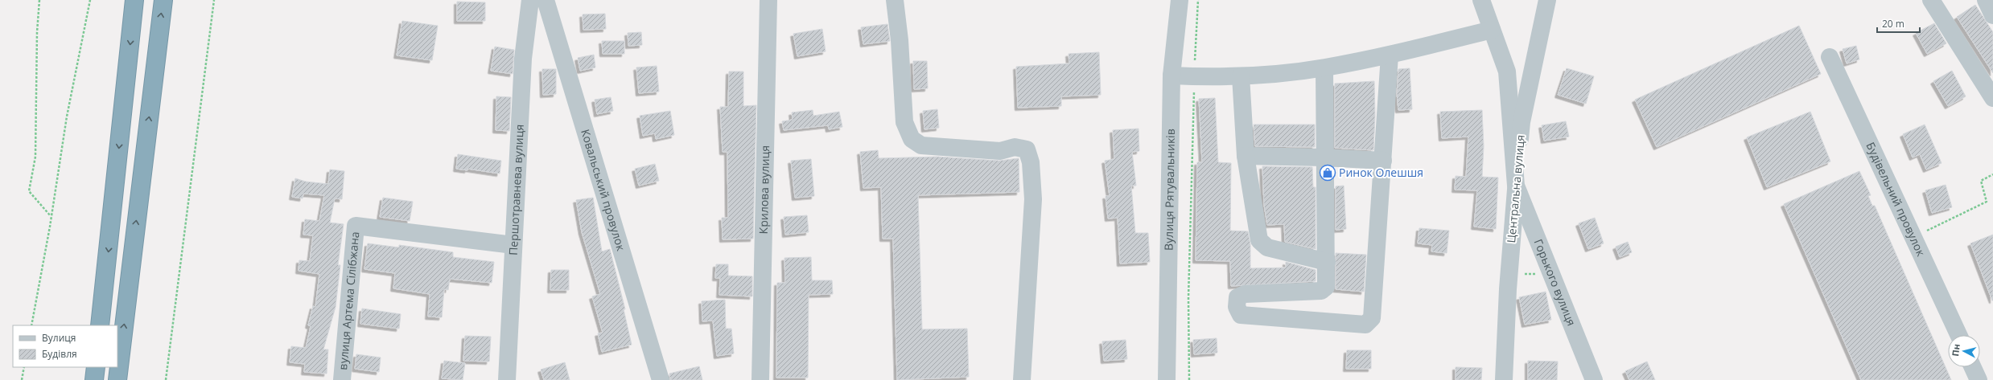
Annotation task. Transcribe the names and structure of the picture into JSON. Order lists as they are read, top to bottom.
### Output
{
  "streets": {
    "street": [
      "Центральна вулиця",
      "Першотравнева вулиця",
      "Ковальський провулок",
      "Вулиця Рятувальників",
      "Крилова вулиця",
      "Будівельний провулок",
      "Горького вулиця",
      "вулиця Артема Сілібжана"
    ]
  },
  "crossings": [
    ["Центральна вулиця", "Горького вулиця"],
    ["Першотравнева вулиця", "вулиця Артема Сілібжана"]
  ],
  "places": {
    "shop": ["Ринок Олешшя"]
  },
  "legend": ["Вулиця", "Будівля"],
  "scale_bar": "20 m",
  "north": "left"
}
